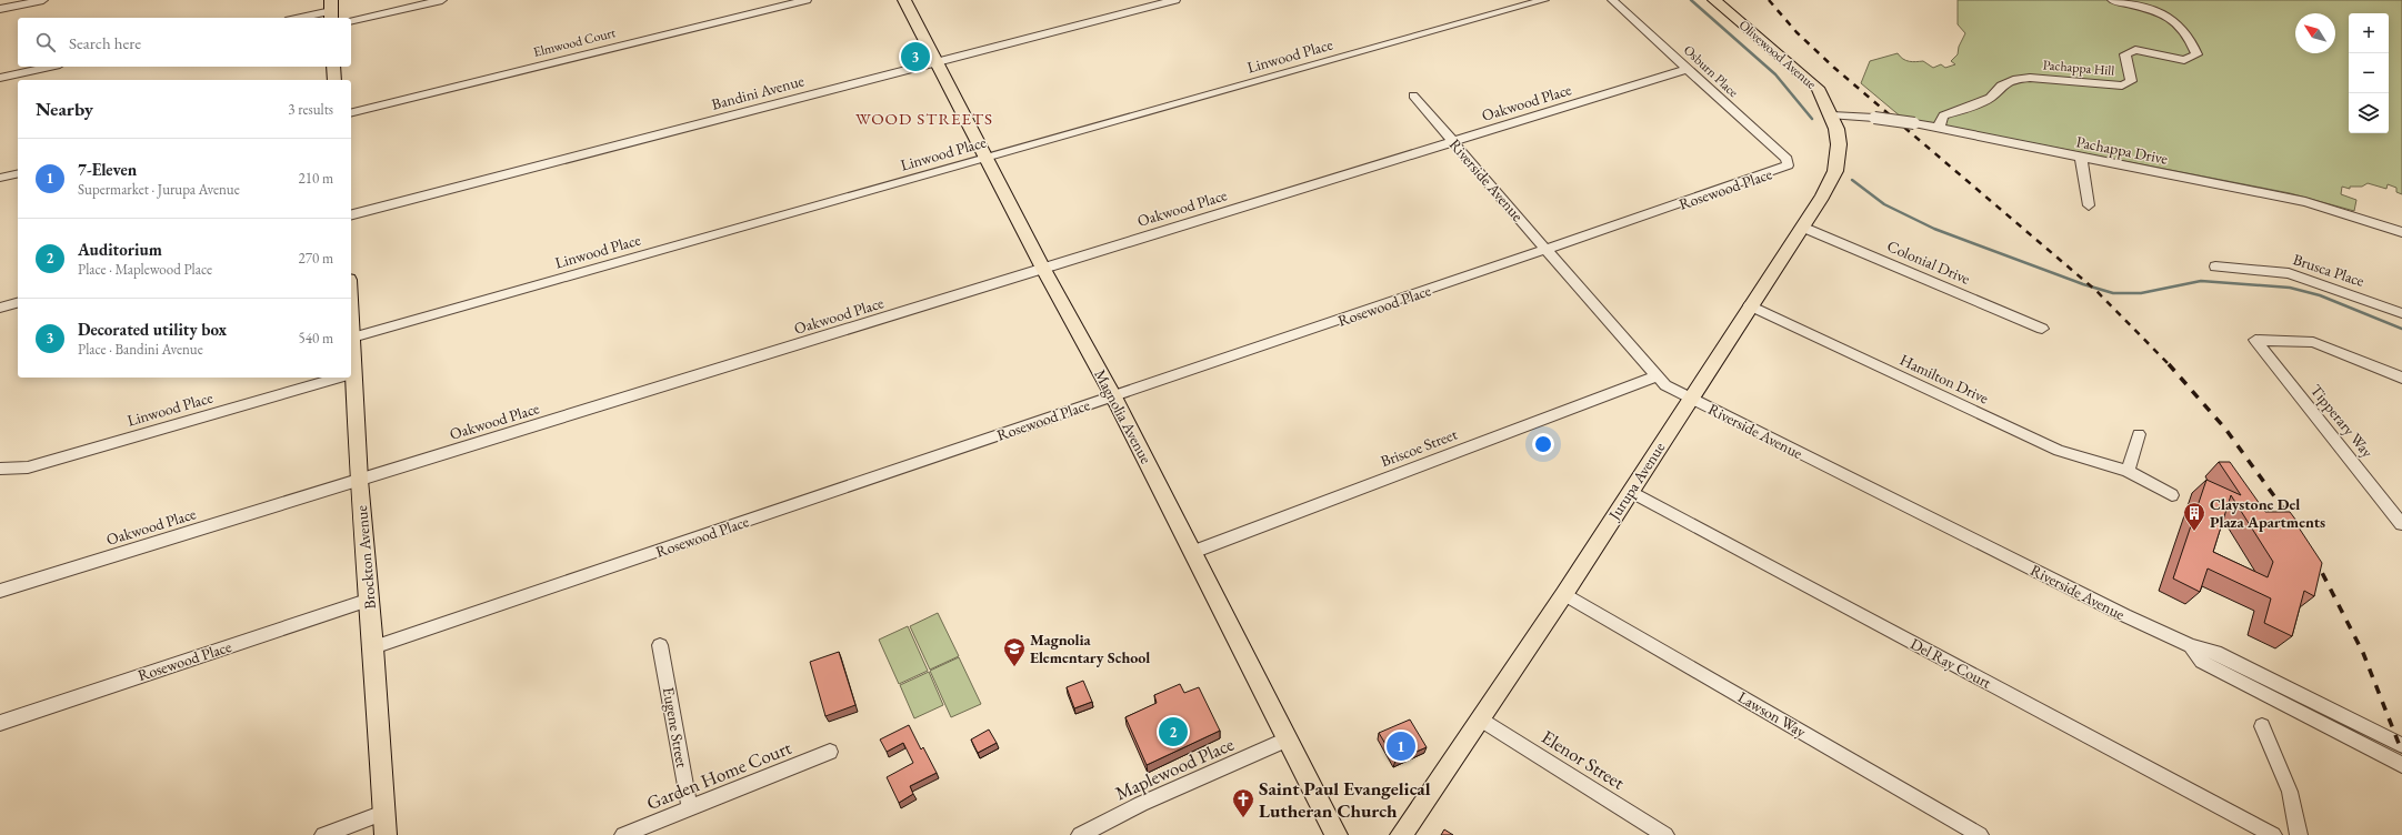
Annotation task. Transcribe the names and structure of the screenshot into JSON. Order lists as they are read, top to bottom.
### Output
{
  "streets": {
    "main road": [
      "Olivewood Avenue",
      "Magnolia Avenue",
      "Jurupa Avenue",
      "Brockton Avenue"
    ],
    "street": [
      "Elmwood Court",
      "Linwood Place",
      "Pachappa Hill",
      "Osburn Place",
      "Bandini Avenue",
      "Oakwood Place",
      "Pachappa Drive",
      "Riverside Avenue",
      "Rosewood Place",
      "Colonial Drive",
      "Brusca Place",
      "Hamilton Drive",
      "Tipperary Way",
      "Briscoe Street",
      "Del Ray Court",
      "Lawson Way",
      "Eugene Street",
      "Elenor Street",
      "Maplewood Place",
      "Garden Home Court"
    ]
  },
  "crossings": [
    ["Olivewood Avenue", "Pachappa Drive"],
    ["Olivewood Avenue", "Jurupa Avenue"],
    ["Linwood Place", "Magnolia Avenue"],
    ["Linwood Place", "Brockton Avenue"],
    ["Pachappa Hill", "Pachappa Drive"],
    ["Osburn Place", "Oakwood Place"],
    ["Osburn Place", "Rosewood Place"],
    ["Bandini Avenue", "Magnolia Avenue"],
    ["Oakwood Place", "Riverside Avenue"],
    ["Oakwood Place", "Magnolia Avenue"],
    ["Oakwood Place", "Brockton Avenue"],
    ["Pachappa Drive", "Jurupa Avenue"],
    ["Riverside Avenue", "Rosewood Place"],
    ["Riverside Avenue", "Briscoe Street"],
    ["Riverside Avenue", "Jurupa Avenue"],
    ["Rosewood Place", "Magnolia Avenue"],
    ["Rosewood Place", "Brockton Avenue"],
    ["Colonial Drive", "Jurupa Avenue"],
    ["Hamilton Drive", "Jurupa Avenue"],
    ["Magnolia Avenue", "Briscoe Street"],
    ["Magnolia Avenue", "Maplewood Place"],
    ["Jurupa Avenue", "Del Ray Court"],
    ["Jurupa Avenue", "Lawson Way"],
    ["Jurupa Avenue", "Elenor Street"],
    ["Eugene Street", "Garden Home Court"]
  ],
  "districts": ["WOOD STREETS"],
  "places": {
    "building": ["Claystone Del Plaza Apartments"],
    "school or university": ["Magnolia Elementary School"],
    "church": ["Saint Paul Evangelical Lutheran Church"]
  },
  "north": "top left",
  "page": {
    "map_buttons": ["+", "−"],
    "search": "Search here",
    "pins": ["3", "2", "1"],
    "heading": ["Nearby", "3 results"],
    "list": [
      {
        "mark": "1",
        "name": "7-Eleven",
        "note": "Supermarket · Jurupa Avenue",
        "value": "210 m"
      },
      {
        "mark": "2",
        "name": "Auditorium",
        "note": "Place · Maplewood Place",
        "value": "270 m"
      },
      {
        "mark": "3",
        "name": "Decorated utility box",
        "note": "Place · Bandini Avenue",
        "value": "540 m"
      }
    ]
  }
}
